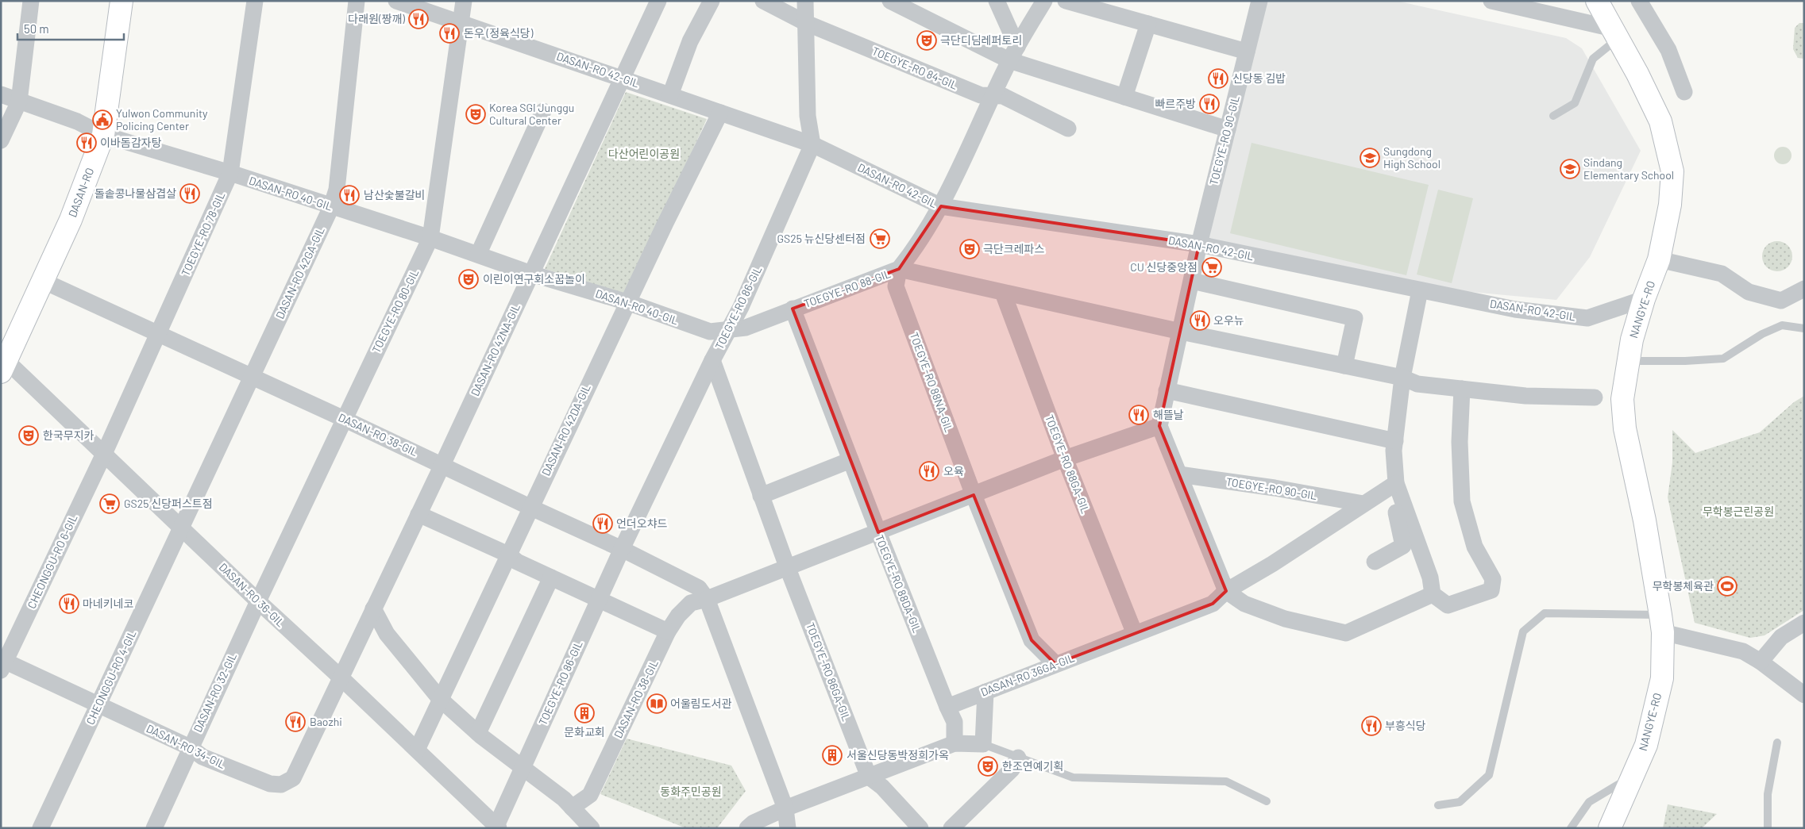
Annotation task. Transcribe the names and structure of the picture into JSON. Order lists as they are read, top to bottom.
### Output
{
  "streets": {
    "main road": ["DASAN-RO", "NANGYE-RO"],
    "street": [
      "TOEGYE-RO 84-GIL",
      "DASAN-RO 42-GIL",
      "TOEGYE-RO 90-GIL",
      "DASAN-RO 40-GIL",
      "TOEGYE-RO 78-GIL",
      "DASAN-RO 42GA-GIL",
      "TOEGYE-RO 88-GIL",
      "TOEGYE-RO 86-GIL",
      "TOEGYE-RO 80-GIL",
      "DASAN-RO 42NA-GIL",
      "TOEGYE-RO 88NA-GIL",
      "DASAN-RO 42DA-GIL",
      "DASAN-RO 38-GIL",
      "TOEGYE-RO 88GA-GIL",
      "CHEONGGU-RO 6-GIL",
      "TOEGYE-RO 88DA-GIL",
      "DASAN-RO 36-GIL",
      "TOEGYE-RO 86GA-GIL",
      "DASAN-RO 36GA-GIL",
      "CHEONGGU-RO 4-GIL",
      "DASAN-RO 32-GIL",
      "DASAN-RO 34-GIL"
    ]
  },
  "crossings": [
    ["TOEGYE-RO 84-GIL", "TOEGYE-RO 88-GIL"],
    ["DASAN-RO 42-GIL", "TOEGYE-RO 90-GIL"],
    ["DASAN-RO 42-GIL", "TOEGYE-RO 88-GIL"],
    ["DASAN-RO 42-GIL", "TOEGYE-RO 86-GIL"],
    ["DASAN-RO 42-GIL", "NANGYE-RO"],
    ["DASAN-RO 42-GIL", "TOEGYE-RO 80-GIL"],
    ["DASAN-RO 42-GIL", "DASAN-RO 42NA-GIL"],
    ["DASAN-RO 42-GIL", "DASAN-RO 42DA-GIL"],
    ["DASAN-RO", "DASAN-RO 40-GIL"],
    ["DASAN-RO", "DASAN-RO 38-GIL"],
    ["DASAN-RO", "DASAN-RO 36-GIL"],
    ["DASAN-RO 40-GIL", "TOEGYE-RO 78-GIL"],
    ["DASAN-RO 40-GIL", "DASAN-RO 42GA-GIL"],
    ["DASAN-RO 40-GIL", "TOEGYE-RO 88-GIL"],
    ["DASAN-RO 40-GIL", "TOEGYE-RO 86-GIL"],
    ["DASAN-RO 40-GIL", "TOEGYE-RO 80-GIL"],
    ["DASAN-RO 40-GIL", "DASAN-RO 42NA-GIL"],
    ["DASAN-RO 40-GIL", "DASAN-RO 42DA-GIL"],
    ["TOEGYE-RO 78-GIL", "DASAN-RO 38-GIL"],
    ["TOEGYE-RO 78-GIL", "CHEONGGU-RO 6-GIL"],
    ["TOEGYE-RO 78-GIL", "DASAN-RO 36-GIL"],
    ["DASAN-RO 42GA-GIL", "DASAN-RO 38-GIL"],
    ["DASAN-RO 42GA-GIL", "DASAN-RO 36-GIL"],
    ["DASAN-RO 42GA-GIL", "CHEONGGU-RO 4-GIL"],
    ["TOEGYE-RO 88-GIL", "TOEGYE-RO 86-GIL"],
    ["TOEGYE-RO 88-GIL", "TOEGYE-RO 88NA-GIL"],
    ["TOEGYE-RO 88-GIL", "TOEGYE-RO 88DA-GIL"],
    ["TOEGYE-RO 86-GIL", "DASAN-RO 38-GIL"],
    ["TOEGYE-RO 86-GIL", "DASAN-RO 36-GIL"],
    ["TOEGYE-RO 86-GIL", "TOEGYE-RO 86GA-GIL"],
    ["TOEGYE-RO 80-GIL", "DASAN-RO 38-GIL"],
    ["TOEGYE-RO 80-GIL", "DASAN-RO 36-GIL"],
    ["TOEGYE-RO 80-GIL", "DASAN-RO 32-GIL"],
    ["DASAN-RO 42NA-GIL", "DASAN-RO 38-GIL"],
    ["DASAN-RO 42NA-GIL", "DASAN-RO 36-GIL"],
    ["DASAN-RO 42NA-GIL", "DASAN-RO 34-GIL"],
    ["TOEGYE-RO 88NA-GIL", "DASAN-RO 36GA-GIL"],
    ["DASAN-RO 42DA-GIL", "DASAN-RO 38-GIL"],
    ["DASAN-RO 42DA-GIL", "DASAN-RO 36-GIL"],
    ["DASAN-RO 38-GIL", "TOEGYE-RO 86GA-GIL"],
    ["TOEGYE-RO 88GA-GIL", "DASAN-RO 36GA-GIL"],
    ["CHEONGGU-RO 6-GIL", "DASAN-RO 36-GIL"],
    ["CHEONGGU-RO 6-GIL", "DASAN-RO 34-GIL"],
    ["TOEGYE-RO 88DA-GIL", "DASAN-RO 36GA-GIL"],
    ["DASAN-RO 36-GIL", "CHEONGGU-RO 4-GIL"],
    ["DASAN-RO 36-GIL", "DASAN-RO 32-GIL"],
    ["DASAN-RO 36-GIL", "DASAN-RO 34-GIL"],
    ["CHEONGGU-RO 4-GIL", "DASAN-RO 34-GIL"],
    ["DASAN-RO 32-GIL", "DASAN-RO 34-GIL"]
  ],
  "parks": ["다산어린이공원", "무학봉근린공원", "동화주민공원"],
  "places": {
    "restaurant": [
      "다래원(짱깨)",
      "돈우 (정육식당)",
      "신당동 김밥",
      "빠르주방",
      "이바돔감자탕",
      "돌솥콩나물삼겹살",
      "남산숯불갈비",
      "오우뉴",
      "해뜰날",
      "오육",
      "언더오챠드",
      "마네키네코",
      "Baozhi",
      "부흥식당"
    ],
    "theatre": [
      "극단디딤레퍼토리",
      "Korea SGI Junggu Cultural Center",
      "극단크레파스",
      "이린이연구회소꿉놀이",
      "한국무지카",
      "한조연예기획"
    ],
    "public building": ["Yulwon Community Policing Center"],
    "school or university": ["Sungdong High School", "Sindang Elementary School"],
    "supermarket": ["GS25 뉴신당센터점", "CU 신당중앙점", "GS25 신당퍼스트점"],
    "sports": ["무학봉체육관"],
    "library": ["어울림도서관"],
    "building": ["문화교회", "서울신당동박정희가옥"]
  },
  "scale_bar": "50 m"
}
